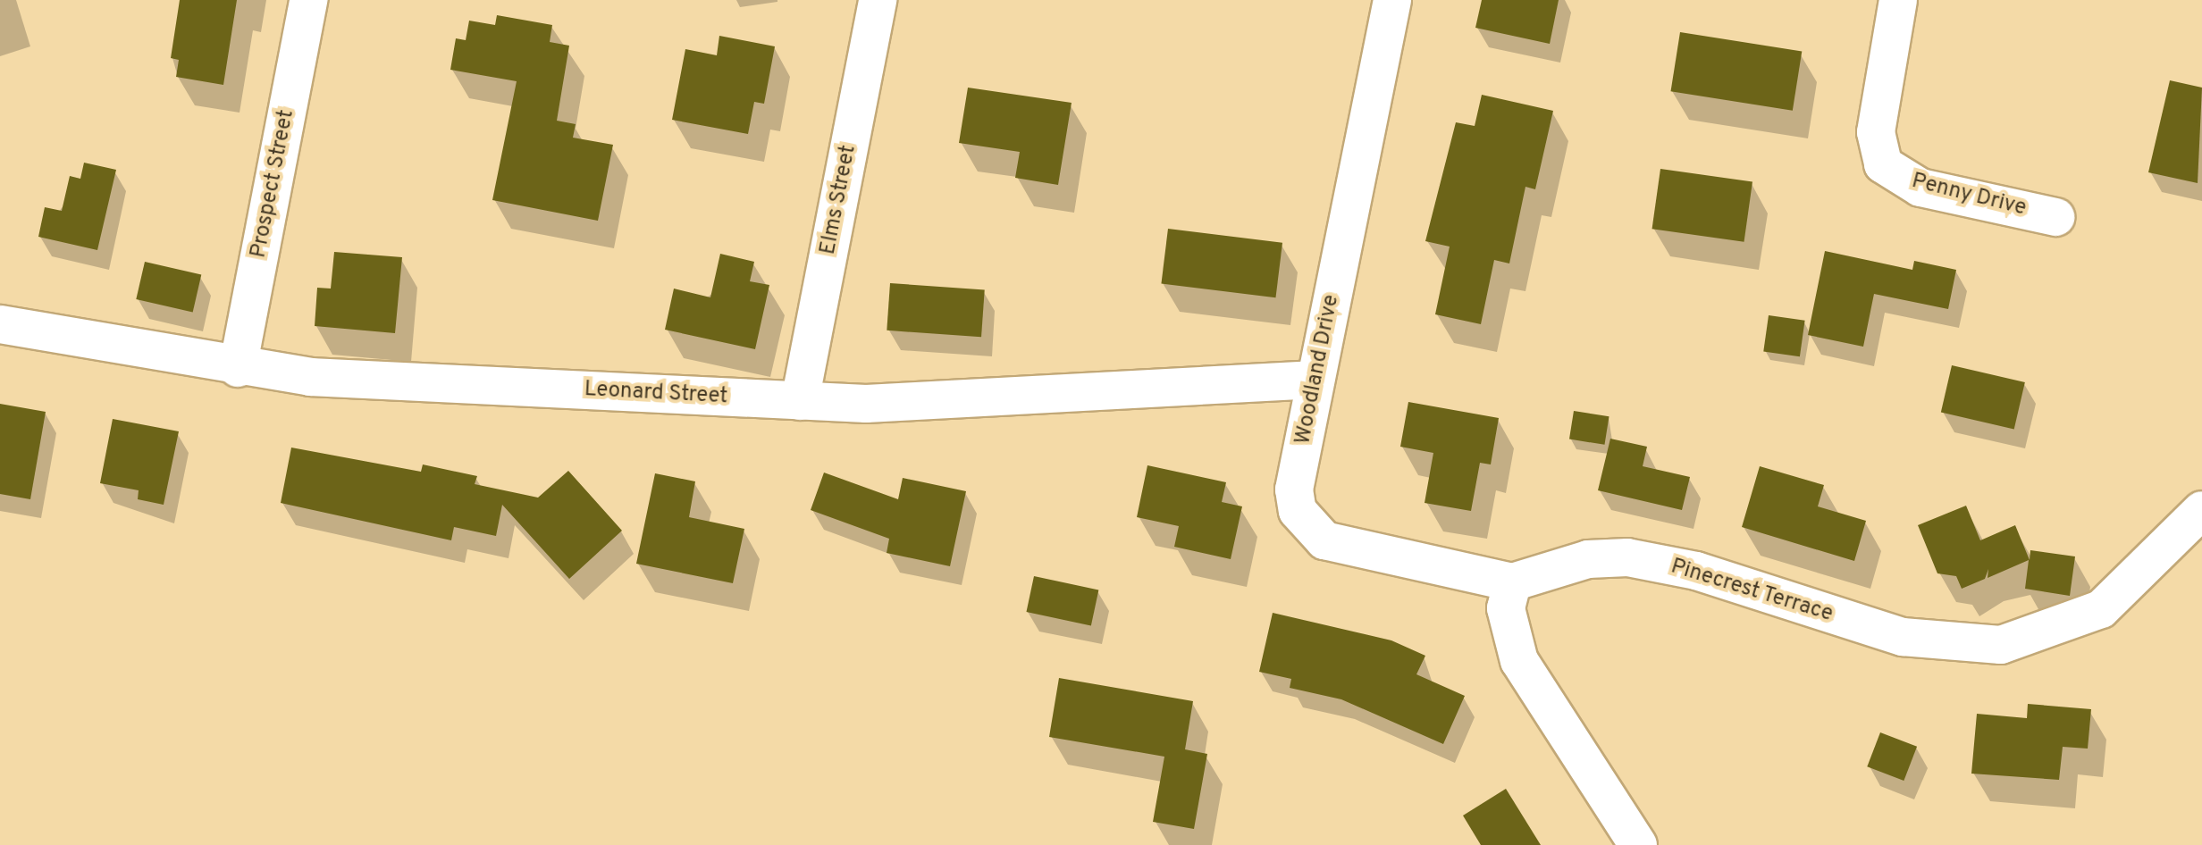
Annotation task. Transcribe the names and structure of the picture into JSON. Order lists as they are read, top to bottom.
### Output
{
  "streets": {
    "street": [
      "Prospect Street",
      "Penny Drive",
      "Elms Street",
      "Woodland Drive",
      "Leonard Street",
      "Pinecrest Terrace"
    ]
  },
  "crossings": [
    ["Prospect Street", "Leonard Street"],
    ["Elms Street", "Leonard Street"],
    ["Woodland Drive", "Leonard Street"],
    ["Woodland Drive", "Pinecrest Terrace"]
  ]
}
